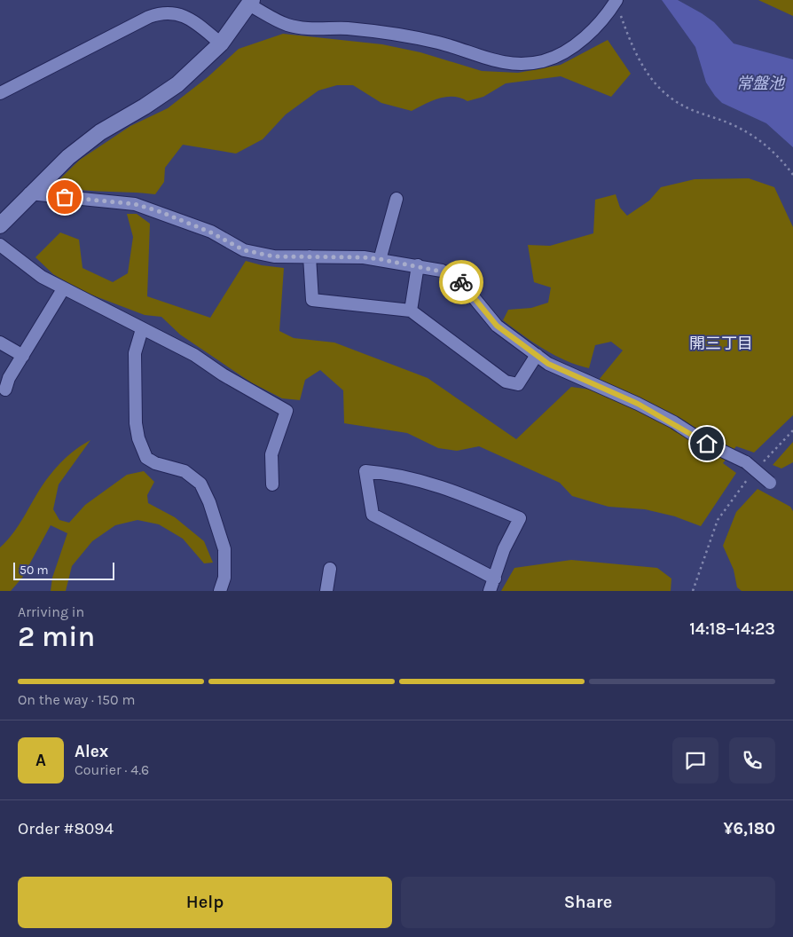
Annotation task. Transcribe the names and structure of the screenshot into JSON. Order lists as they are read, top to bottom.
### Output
{
  "districts": ["開三丁目"],
  "water": ["常盤池"],
  "scale_bar": "50 m",
  "page": {
    "scale": "50 m",
    "heading": ["2 min", "Arriving in", "14:18–14:23"],
    "panel": [
      "Alex",
      "Courier · 4.6",
      "Order #8094",
      "¥6,180"
    ],
    "bar": "On the way · 150 m",
    "round": "A",
    "buttons": ["Help", "Share"]
  }
}
